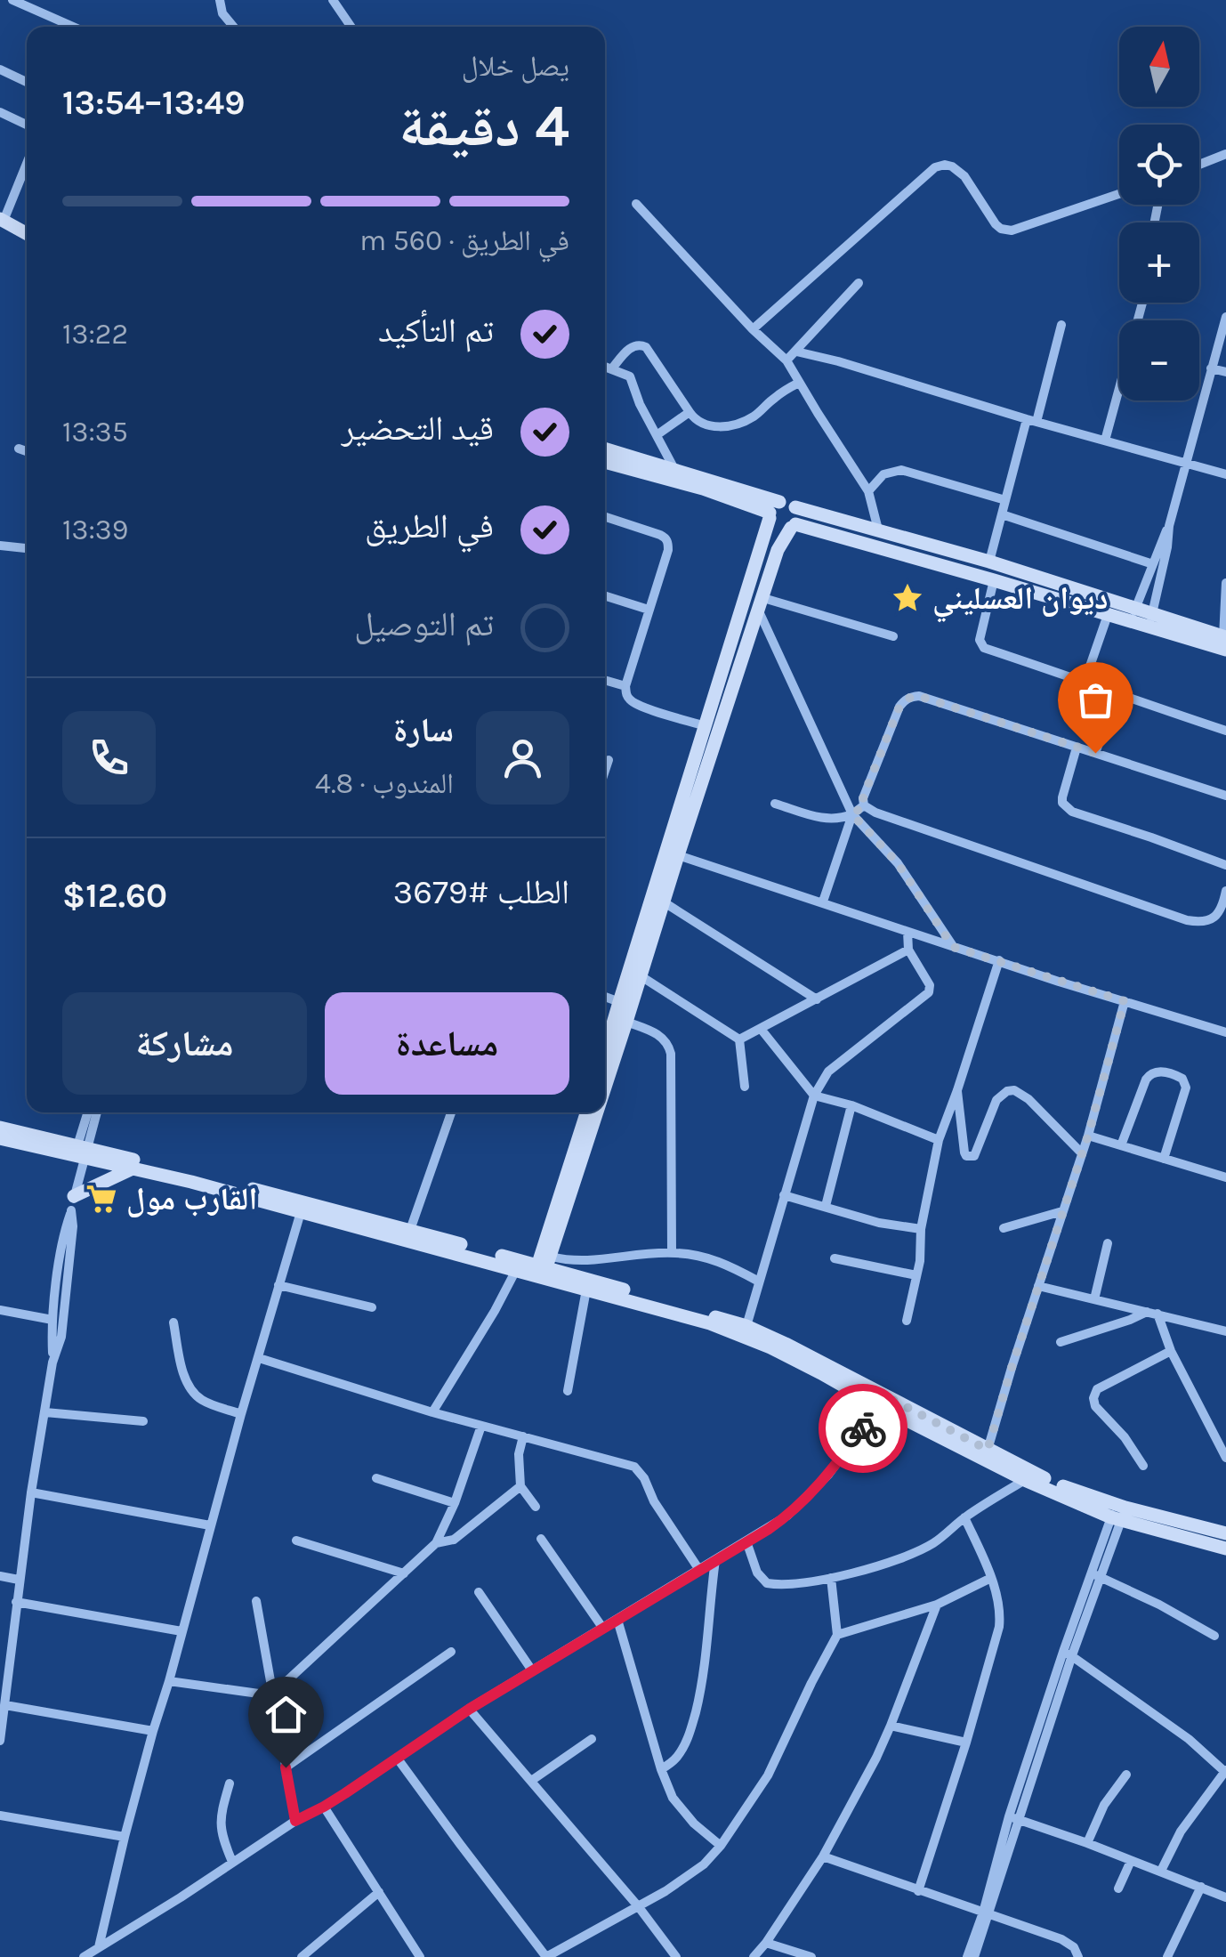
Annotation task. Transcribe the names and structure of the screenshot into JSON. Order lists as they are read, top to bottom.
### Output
{
  "places": {
    "place": ["ديوان العسليني"],
    "supermarket": ["القارب مول"]
  },
  "north": "top",
  "page": {
    "map_buttons": ["+", "−"],
    "heading": ["4 دقيقة", "يصل خلال", "13:49–13:54"],
    "panel": [
      "سارة",
      "المندوب · 4.8",
      "الطلب #3679",
      "$12.60"
    ],
    "bar": "في الطريق · 560 m",
    "list": [
      ["تم التأكيد", "13:22"],
      ["قيد التحضير", "13:35"],
      ["في الطريق", "13:39"],
      "تم التوصيل"
    ],
    "buttons": ["مساعدة", "مشاركة"]
  }
}
